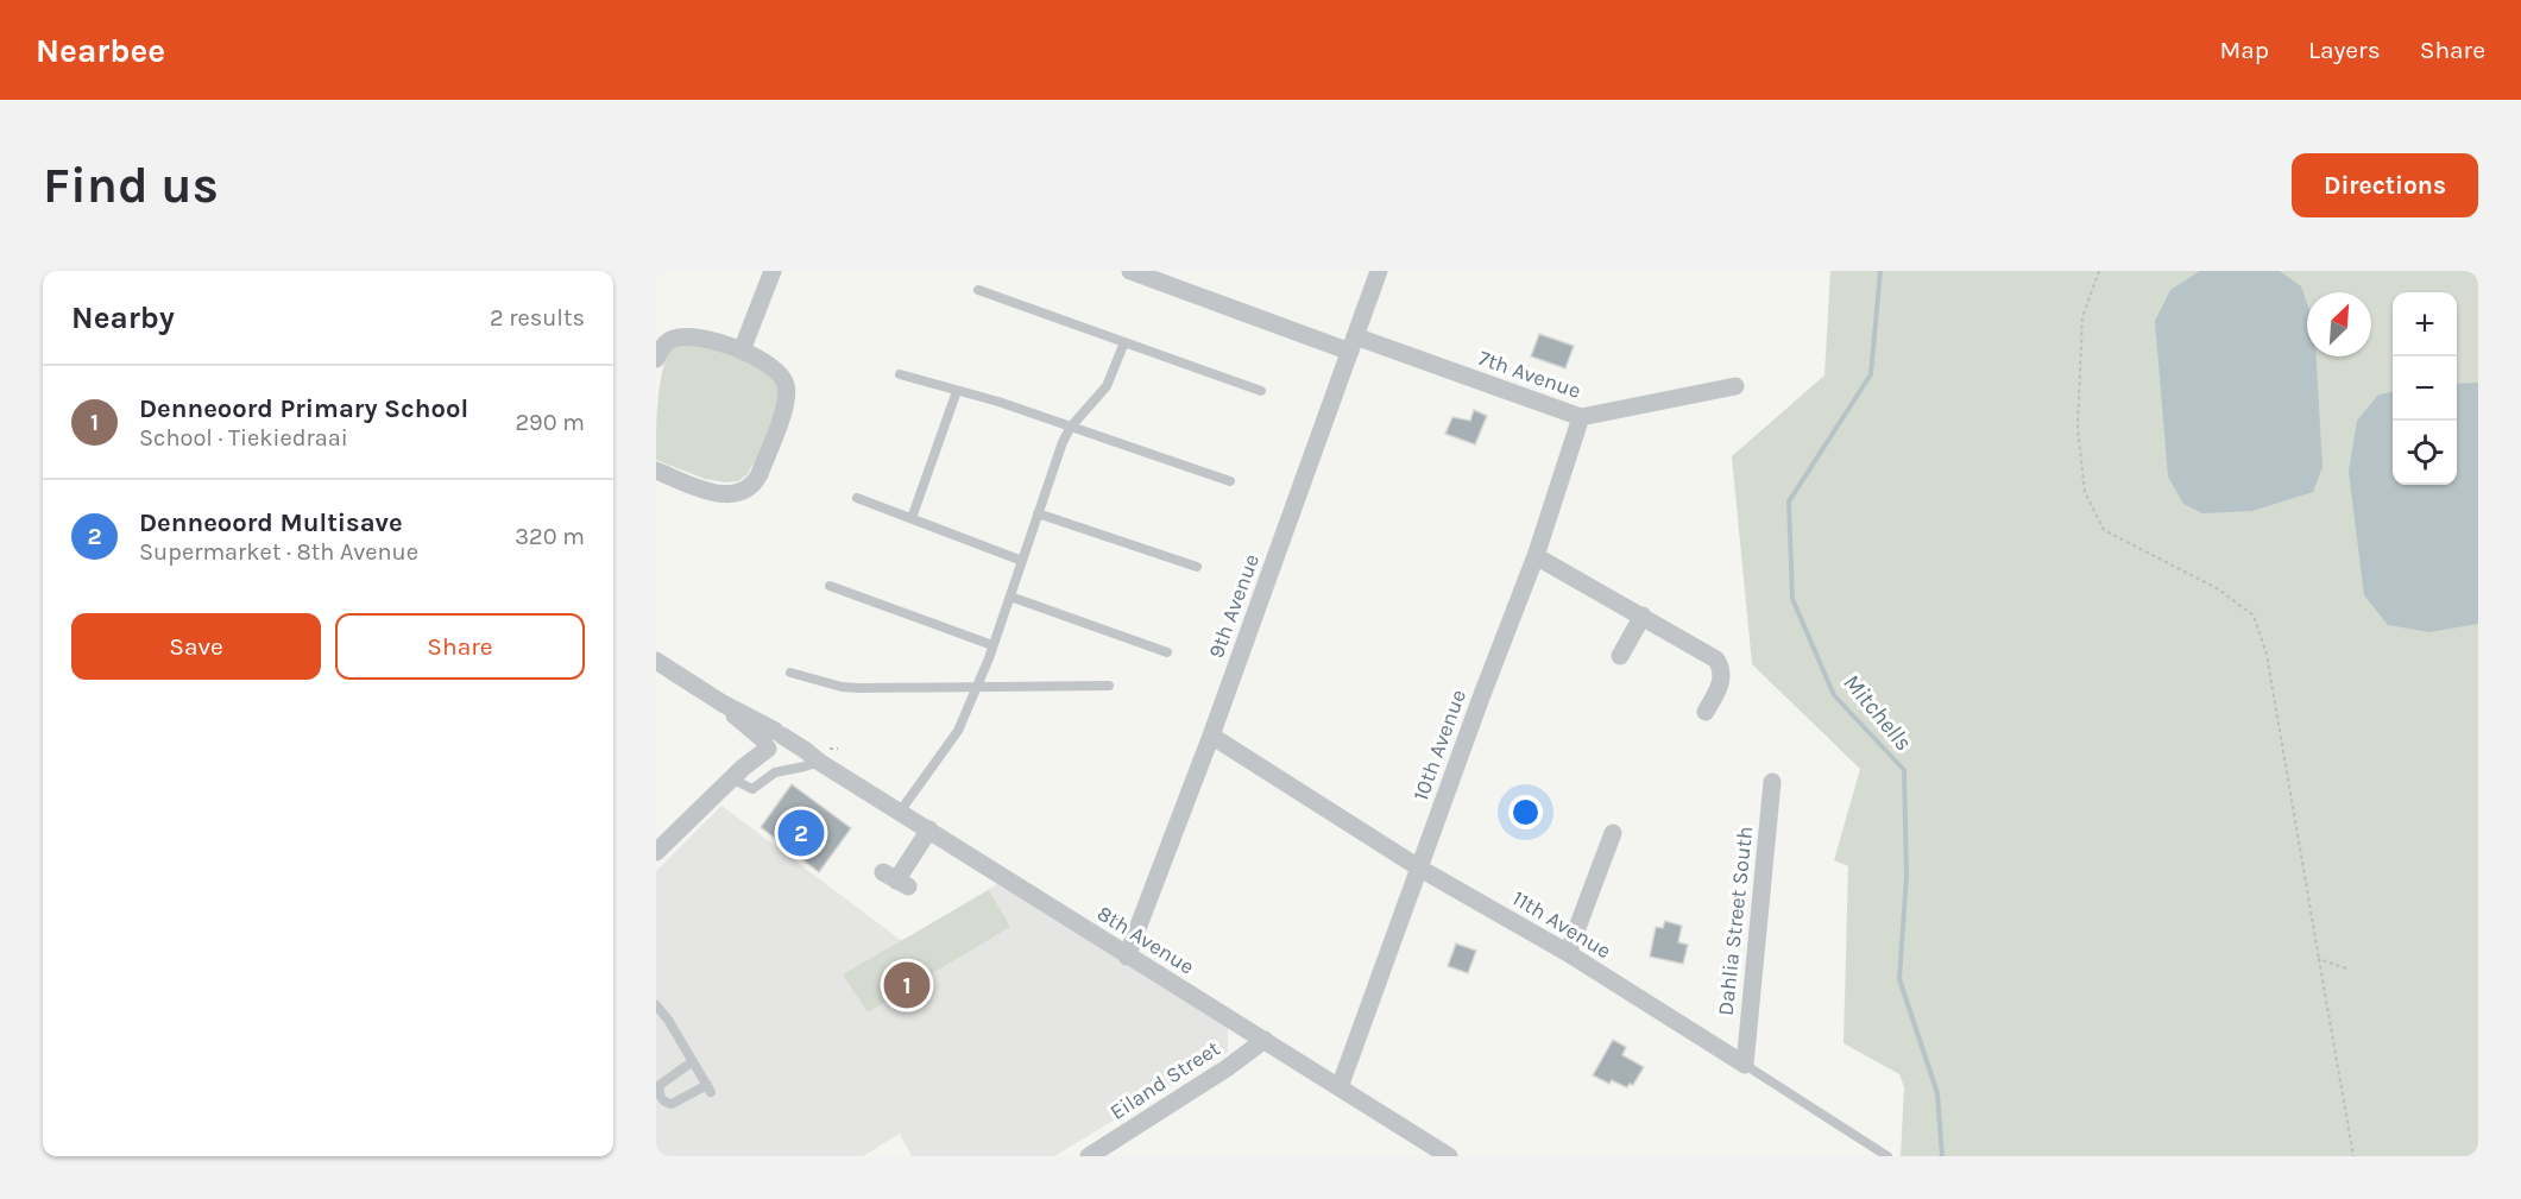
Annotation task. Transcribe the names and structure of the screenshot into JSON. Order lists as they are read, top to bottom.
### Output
{
  "streets": {
    "street": [
      "7th Avenue",
      "9th Avenue",
      "10th Avenue",
      "Dahlia Street South",
      "11th Avenue",
      "8th Avenue",
      "Eiland Street"
    ]
  },
  "crossings": [
    ["7th Avenue", "9th Avenue"],
    ["7th Avenue", "10th Avenue"],
    ["9th Avenue", "11th Avenue"],
    ["9th Avenue", "8th Avenue"],
    ["10th Avenue", "11th Avenue"],
    ["10th Avenue", "8th Avenue"],
    ["Dahlia Street South", "11th Avenue"],
    ["8th Avenue", "Eiland Street"]
  ],
  "water": ["Mitchells"],
  "north": "top right",
  "page": {
    "header": "Nearbee",
    "nav": ["Map", "Layers", "Share"],
    "buttons": [
      "Directions",
      ["Save", "Share"]
    ],
    "title": "Find us",
    "heading": ["Nearby", "2 results"],
    "map_buttons": ["+", "−"],
    "list": [
      {
        "mark": "1",
        "name": "Denneoord Primary School",
        "note": "School · Tiekiedraai",
        "value": "290 m"
      },
      {
        "mark": "2",
        "name": "Denneoord Multisave",
        "note": "Supermarket · 8th Avenue",
        "value": "320 m"
      }
    ],
    "pins": ["2", "1"]
  }
}
